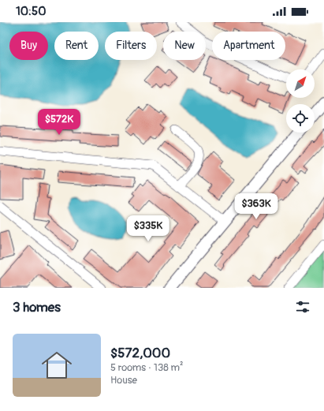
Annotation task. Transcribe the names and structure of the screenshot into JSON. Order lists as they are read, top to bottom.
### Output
{
  "north": "top right",
  "page": {
    "status": "10:50",
    "chip": [
      "Buy",
      "Rent",
      "Filters",
      "New",
      "Apartment"
    ],
    "price": ["$572K", "$363K", "$335K"],
    "heading": "3 homes",
    "list": [
      {
        "name": "$572,000",
        "note": "5 rooms · 138 m² · House"
      }
    ]
  }
}
